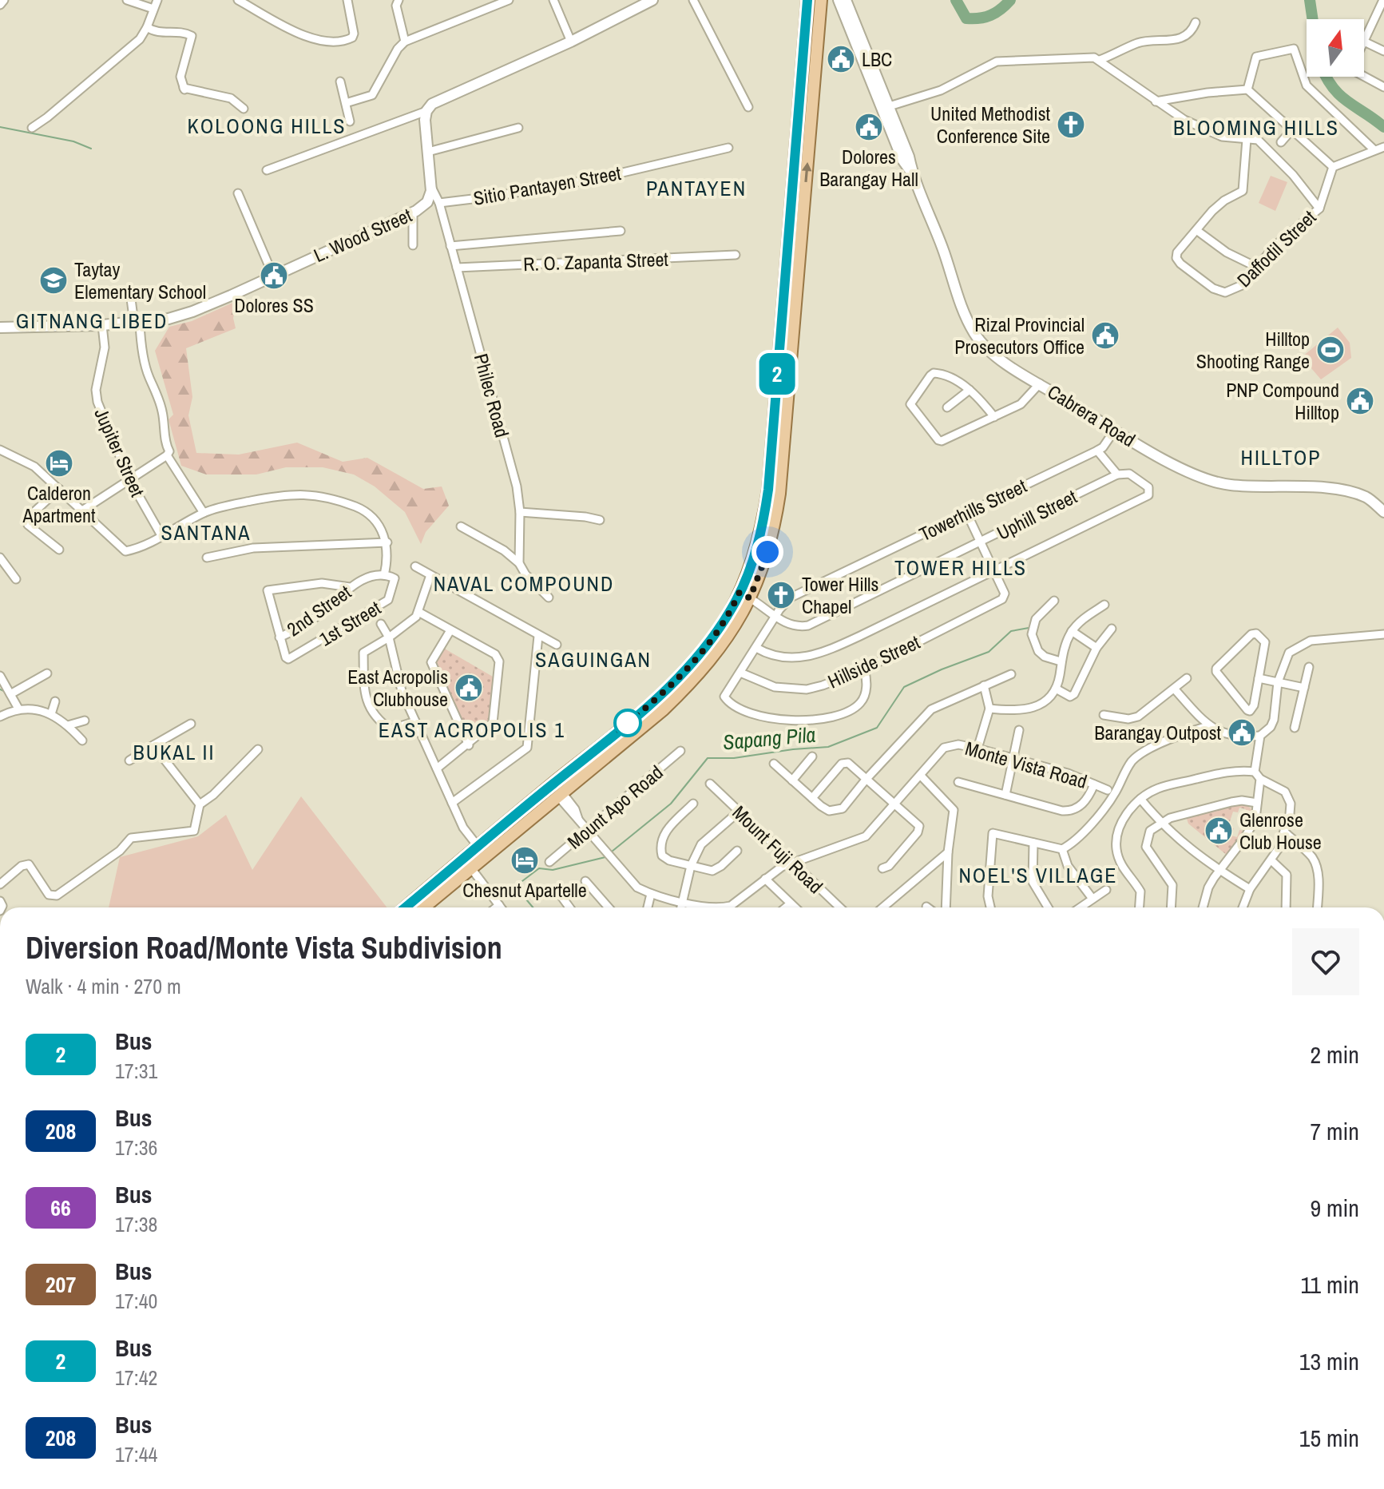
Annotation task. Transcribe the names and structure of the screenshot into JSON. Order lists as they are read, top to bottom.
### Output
{
  "streets": {
    "main road": ["L. Wood Street", "Cabrera Road"],
    "street": [
      "Sitio Pantayen Street",
      "Daffodil Street",
      "R. O. Zapanta Street",
      "Philec Road",
      "Jupiter Street",
      "Towerhills Street",
      "Uphill Street",
      "2nd Street",
      "1st Street",
      "Hillside Street",
      "Monte Vista Road",
      "Mount Apo Road",
      "Mount Fuji Road"
    ]
  },
  "crossings": [
    ["Sitio Pantayen Street", "Philec Road"],
    ["L. Wood Street", "Philec Road"],
    ["L. Wood Street", "Jupiter Street"],
    ["R. O. Zapanta Street", "Philec Road"],
    ["Cabrera Road", "Towerhills Street"],
    ["Towerhills Street", "Uphill Street"],
    ["Towerhills Street", "Hillside Street"],
    ["2nd Street", "1st Street"],
    ["Monte Vista Road", "Mount Apo Road"],
    ["Monte Vista Road", "Mount Fuji Road"]
  ],
  "districts": [
    "KOLOONG HILLS",
    "BLOOMING HILLS",
    "PANTAYEN",
    "GITNANG LIBED",
    "HILLTOP",
    "SANTANA",
    "TOWER HILLS",
    "NAVAL COMPOUND",
    "SAGUINGAN",
    "EAST ACROPOLIS 1",
    "BUKAL II",
    "NOEL'S VILLAGE"
  ],
  "water": ["Sapang Pila"],
  "places": {
    "public building": [
      "LBC",
      "Dolores Barangay Hall",
      "Dolores SS",
      "Rizal Provincial Prosecutors Office",
      "PNP Compound Hilltop",
      "East Acropolis Clubhouse",
      "Barangay Outpost",
      "Glenrose Club House"
    ],
    "church": ["United Methodist Conference Site", "Tower Hills Chapel"],
    "school or university": ["Taytay Elementary School"],
    "sports": ["Hilltop Shooting Range"],
    "hotel": ["Calderon Apartment", "Chesnut Apartelle"]
  },
  "lines": ["bus line 2"],
  "north": "top",
  "page": {
    "on_map": "2",
    "heading": ["Diversion Road/Monte Vista Subdivision", "Walk · 4 min · 270 m"],
    "list": [
      {
        "mark": "2",
        "name": "Bus",
        "note": "17:31",
        "value": "2 min"
      },
      {
        "mark": "208",
        "name": "Bus",
        "note": "17:36",
        "value": "7 min"
      },
      {
        "mark": "66",
        "name": "Bus",
        "note": "17:38",
        "value": "9 min"
      },
      {
        "mark": "207",
        "name": "Bus",
        "note": "17:40",
        "value": "11 min"
      },
      {
        "mark": "2",
        "name": "Bus",
        "note": "17:42",
        "value": "13 min"
      },
      {
        "mark": "208",
        "name": "Bus",
        "note": "17:44",
        "value": "15 min"
      }
    ]
  }
}
